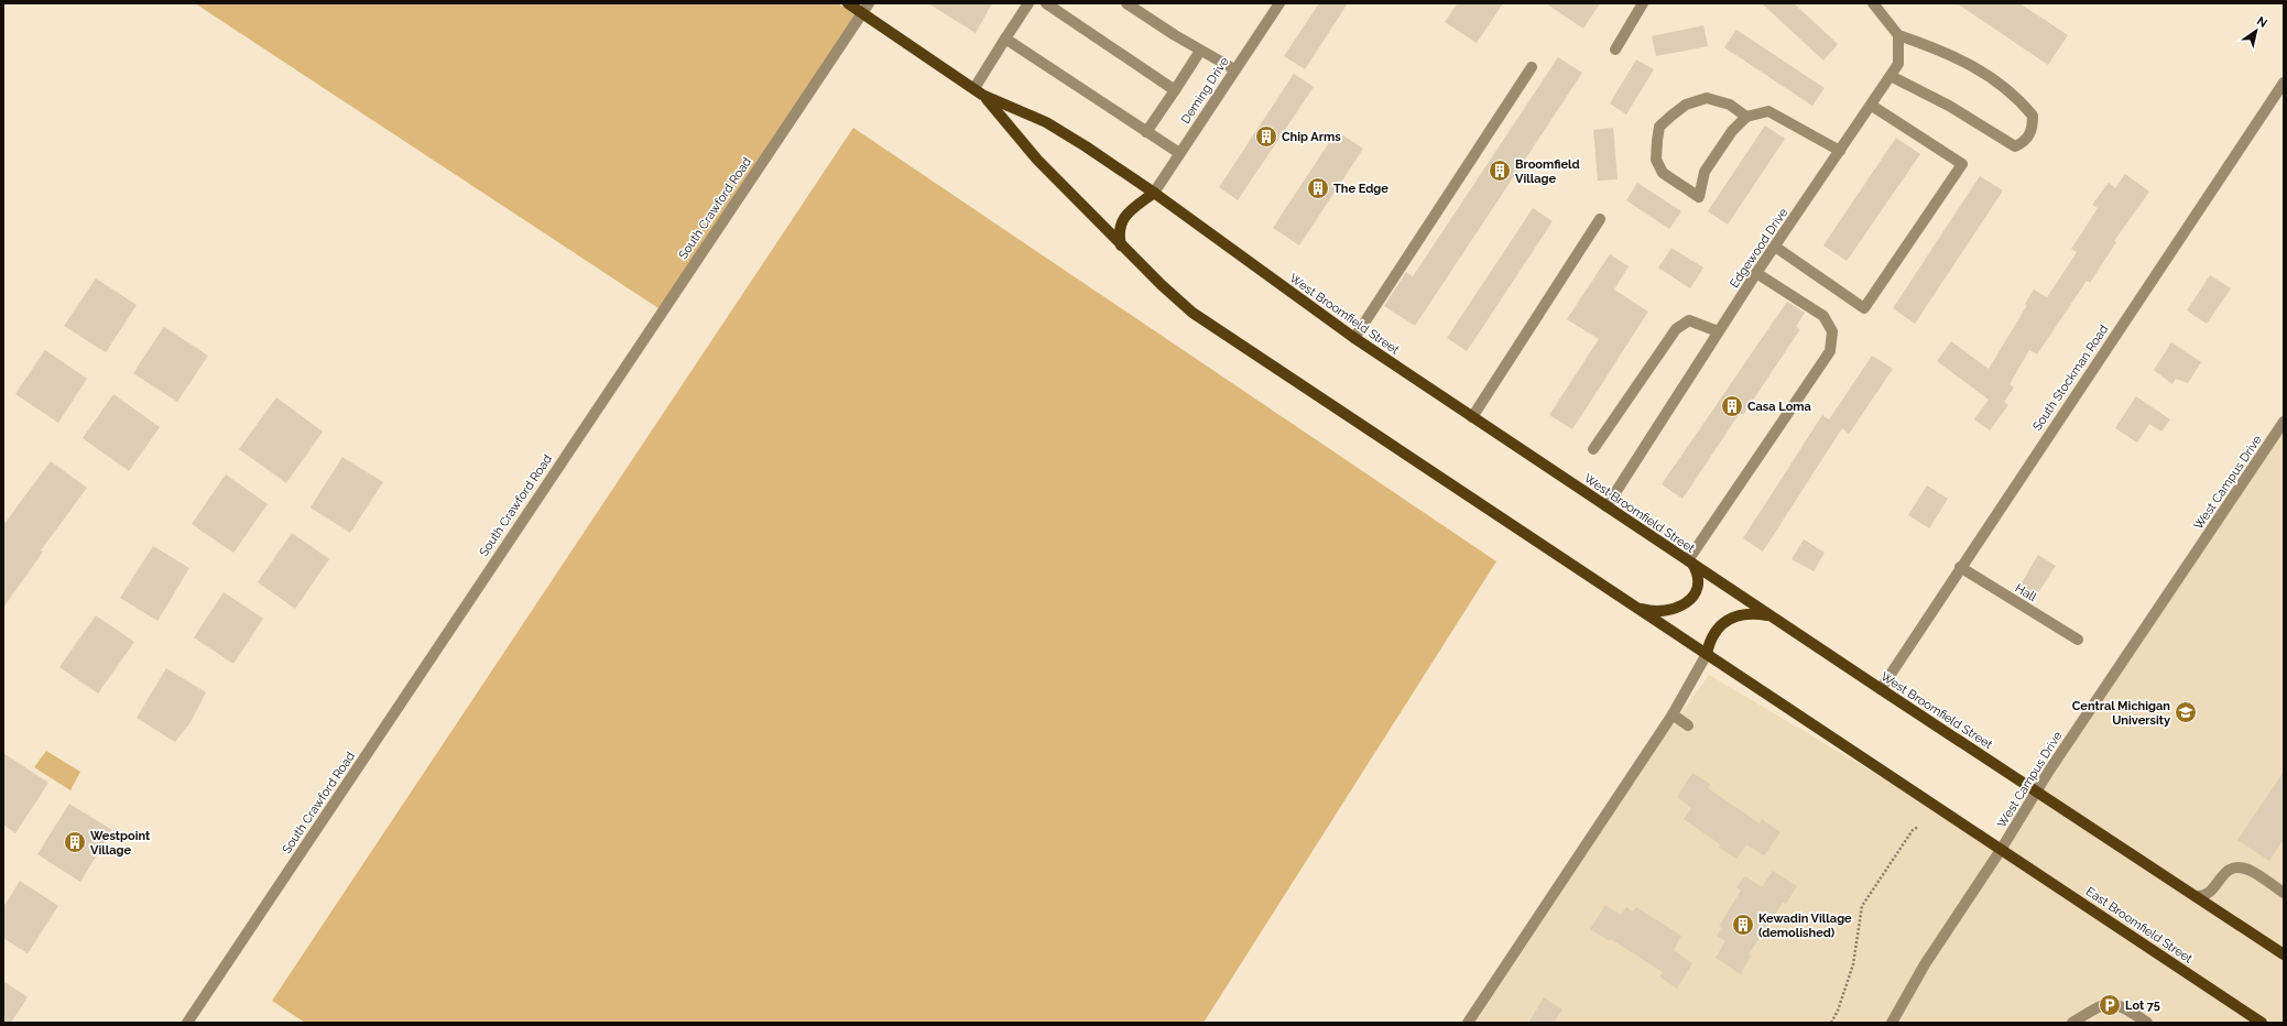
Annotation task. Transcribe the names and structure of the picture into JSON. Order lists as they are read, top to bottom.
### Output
{
  "streets": {
    "main road": ["West Broomfield Street", "East Broomfield Street"],
    "street": [
      "Deming Drive",
      "South Crawford Road",
      "Edgewood Drive",
      "South Stockman Road",
      "West Campus Drive",
      "Hall"
    ]
  },
  "crossings": [
    ["Deming Drive", "West Broomfield Street"],
    ["South Crawford Road", "West Broomfield Street"],
    ["Edgewood Drive", "West Broomfield Street"],
    ["West Broomfield Street", "South Stockman Road"],
    ["West Broomfield Street", "West Campus Drive"],
    ["West Broomfield Street", "East Broomfield Street"],
    ["South Stockman Road", "Hall"],
    ["West Campus Drive", "East Broomfield Street"]
  ],
  "places": {
    "building": [
      "Chip Arms",
      "Broomfield Village",
      "The Edge",
      "Casa Loma",
      "Westpoint Village",
      "Kewadin Village (demolished)"
    ],
    "school or university": ["Central Michigan University"],
    "parking": ["Lot 75"]
  },
  "north": "top right"
}
